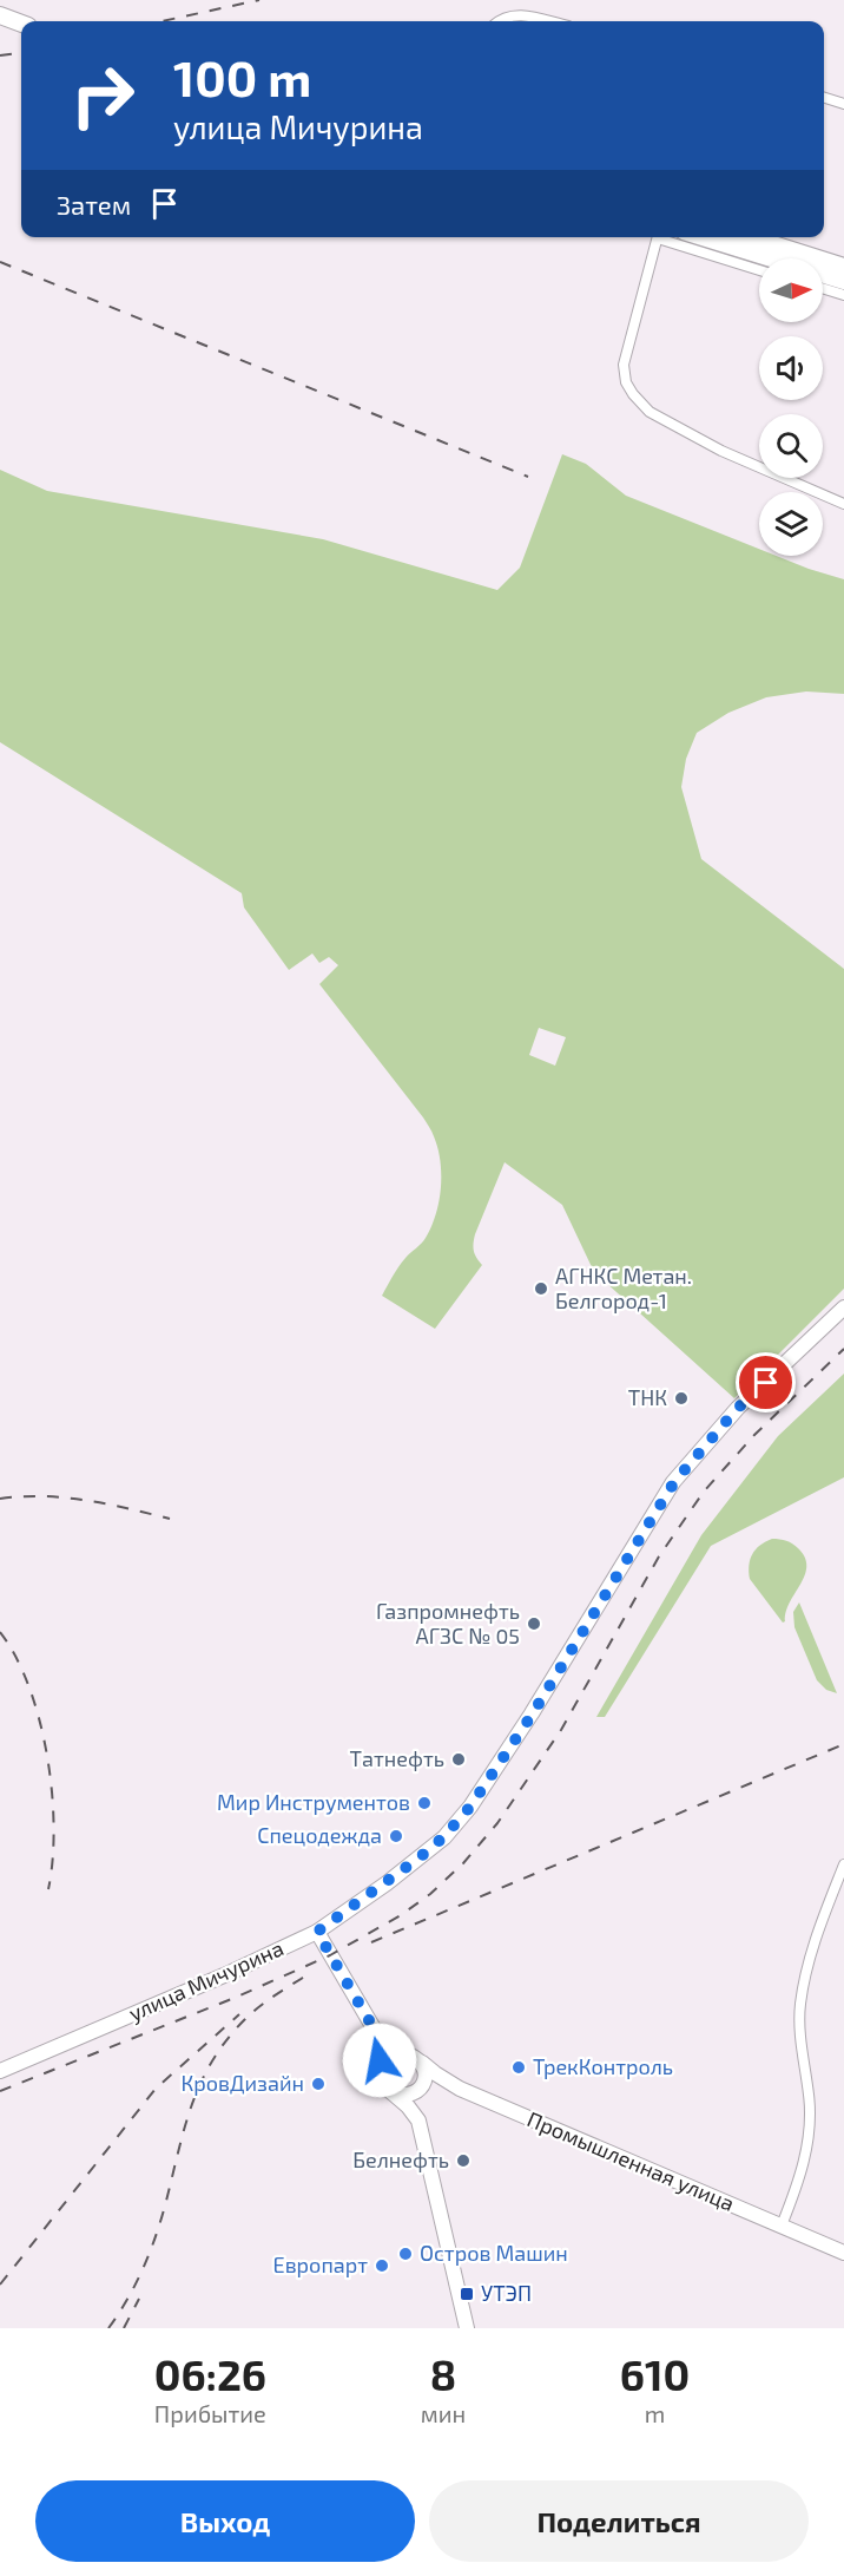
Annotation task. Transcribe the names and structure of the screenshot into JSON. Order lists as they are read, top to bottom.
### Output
{
  "streets": {
    "main road": ["улица Мичурина", "Промышленная улица"]
  },
  "places": {
    "other": [
      "АГНКС Метан. Белгород-1",
      "ТНК",
      "Газпромнефть АГЗС № 05",
      "Татнефть",
      "Мир Инструментов",
      "Спецодежда",
      "ТрекКонтроль",
      "КровДизайн",
      "Белнефть",
      "Остров Машин",
      "Европарт"
    ],
    "transit": ["УТЭП"]
  },
  "north": "right",
  "page": {
    "turn": ["100 m", "улица Мичурина"],
    "then": "Затем",
    "eta": [
      "06:26",
      "Прибытие",
      "8",
      "мин",
      "610",
      "m"
    ],
    "buttons": ["Выход", "Поделиться"]
  }
}
